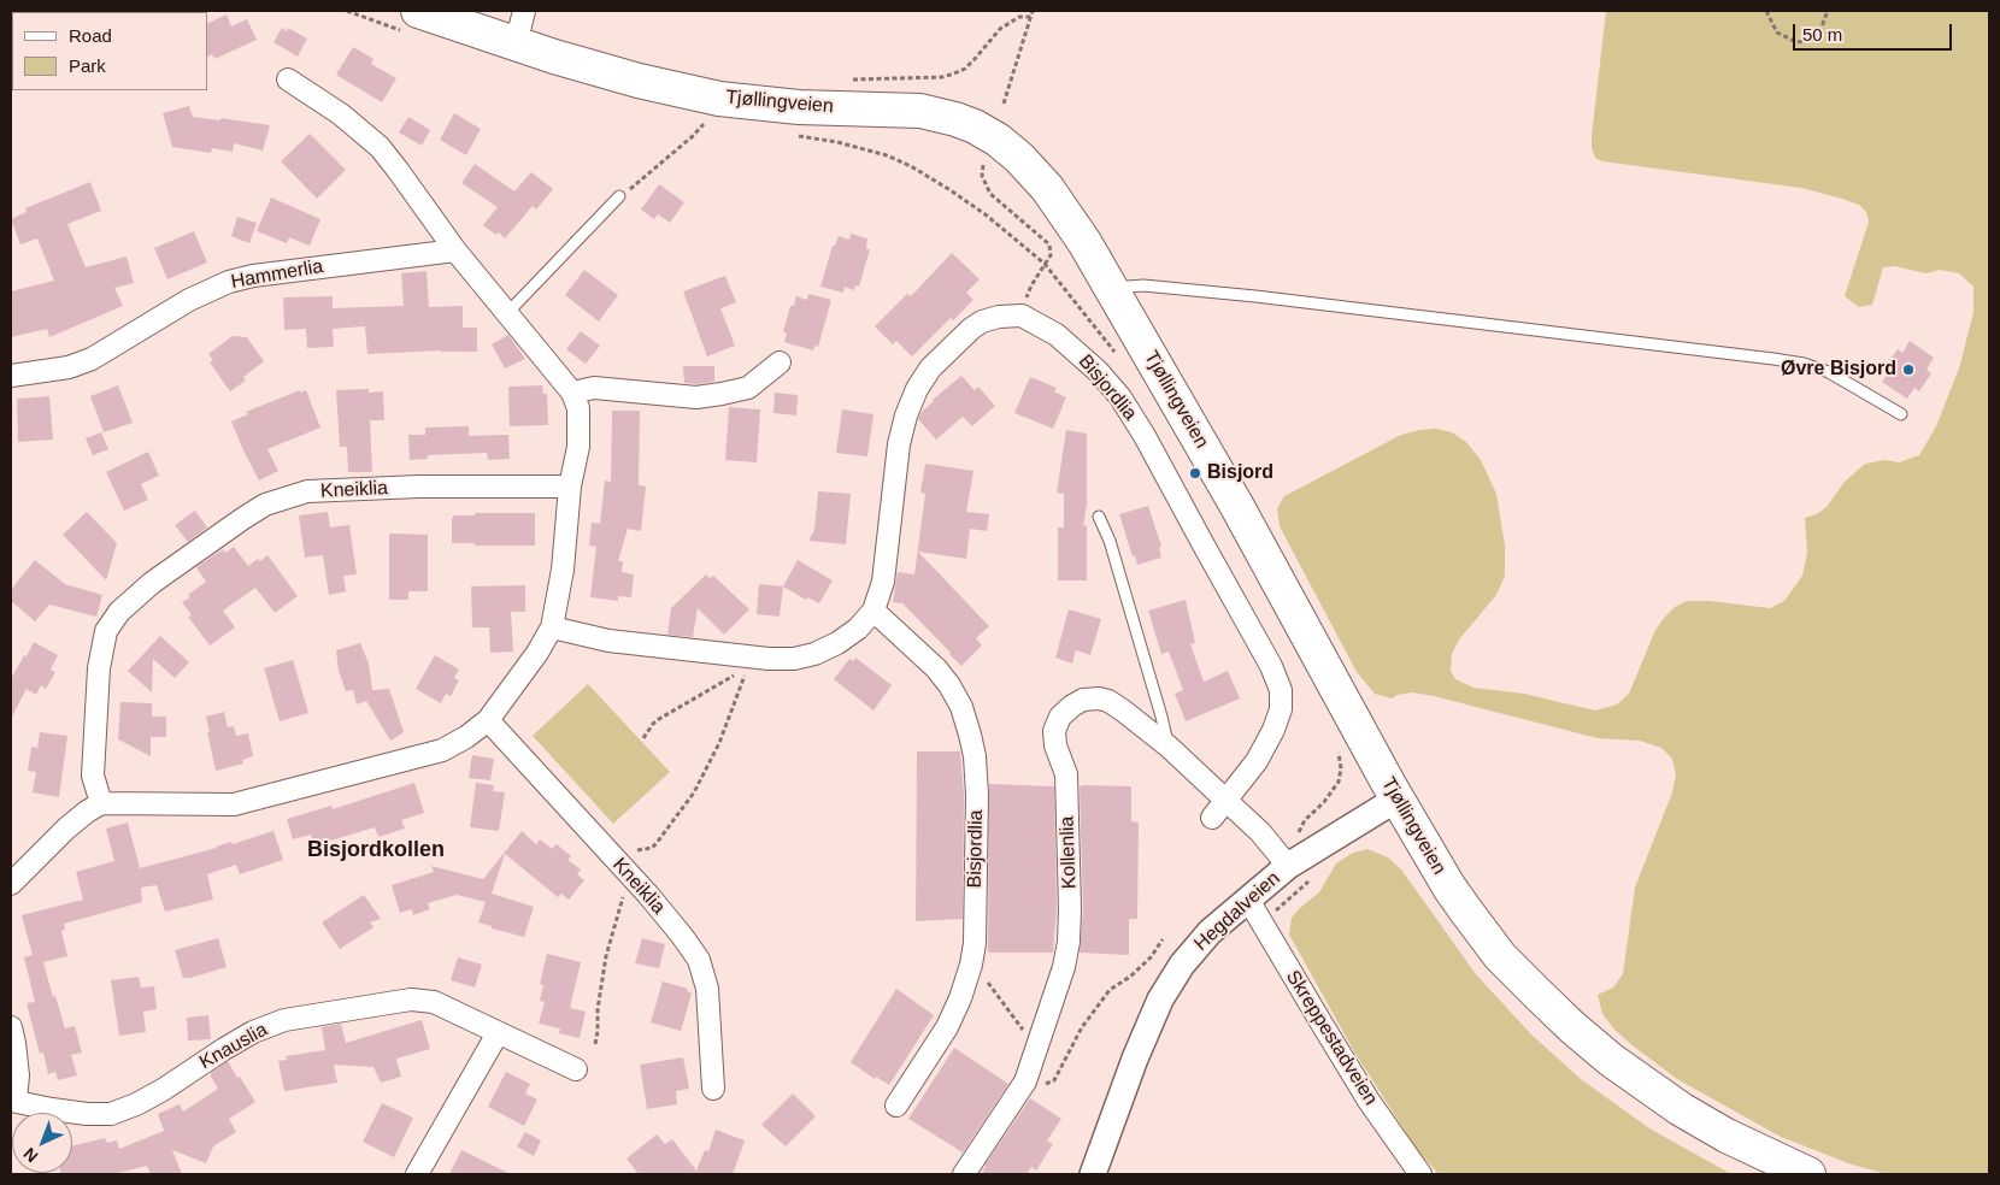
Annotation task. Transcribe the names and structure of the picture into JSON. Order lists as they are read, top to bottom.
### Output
{
  "streets": {
    "main road": ["Tjøllingveien"],
    "street": [
      "Hammerlia",
      "Bisjordlia",
      "Kneiklia",
      "Kollenlia",
      "Hegdalveien",
      "Skreppestadveien",
      "Knauslia"
    ]
  },
  "crossings": [
    ["Tjøllingveien", "Hegdalveien"],
    ["Bisjordlia", "Kollenlia"],
    ["Kollenlia", "Hegdalveien"],
    ["Hegdalveien", "Skreppestadveien"]
  ],
  "districts": ["Bisjordkollen"],
  "places": ["Øvre Bisjord", "Bisjord"],
  "legend": ["Road", "Park"],
  "scale_bar": "50 m",
  "north": "bottom left"
}
